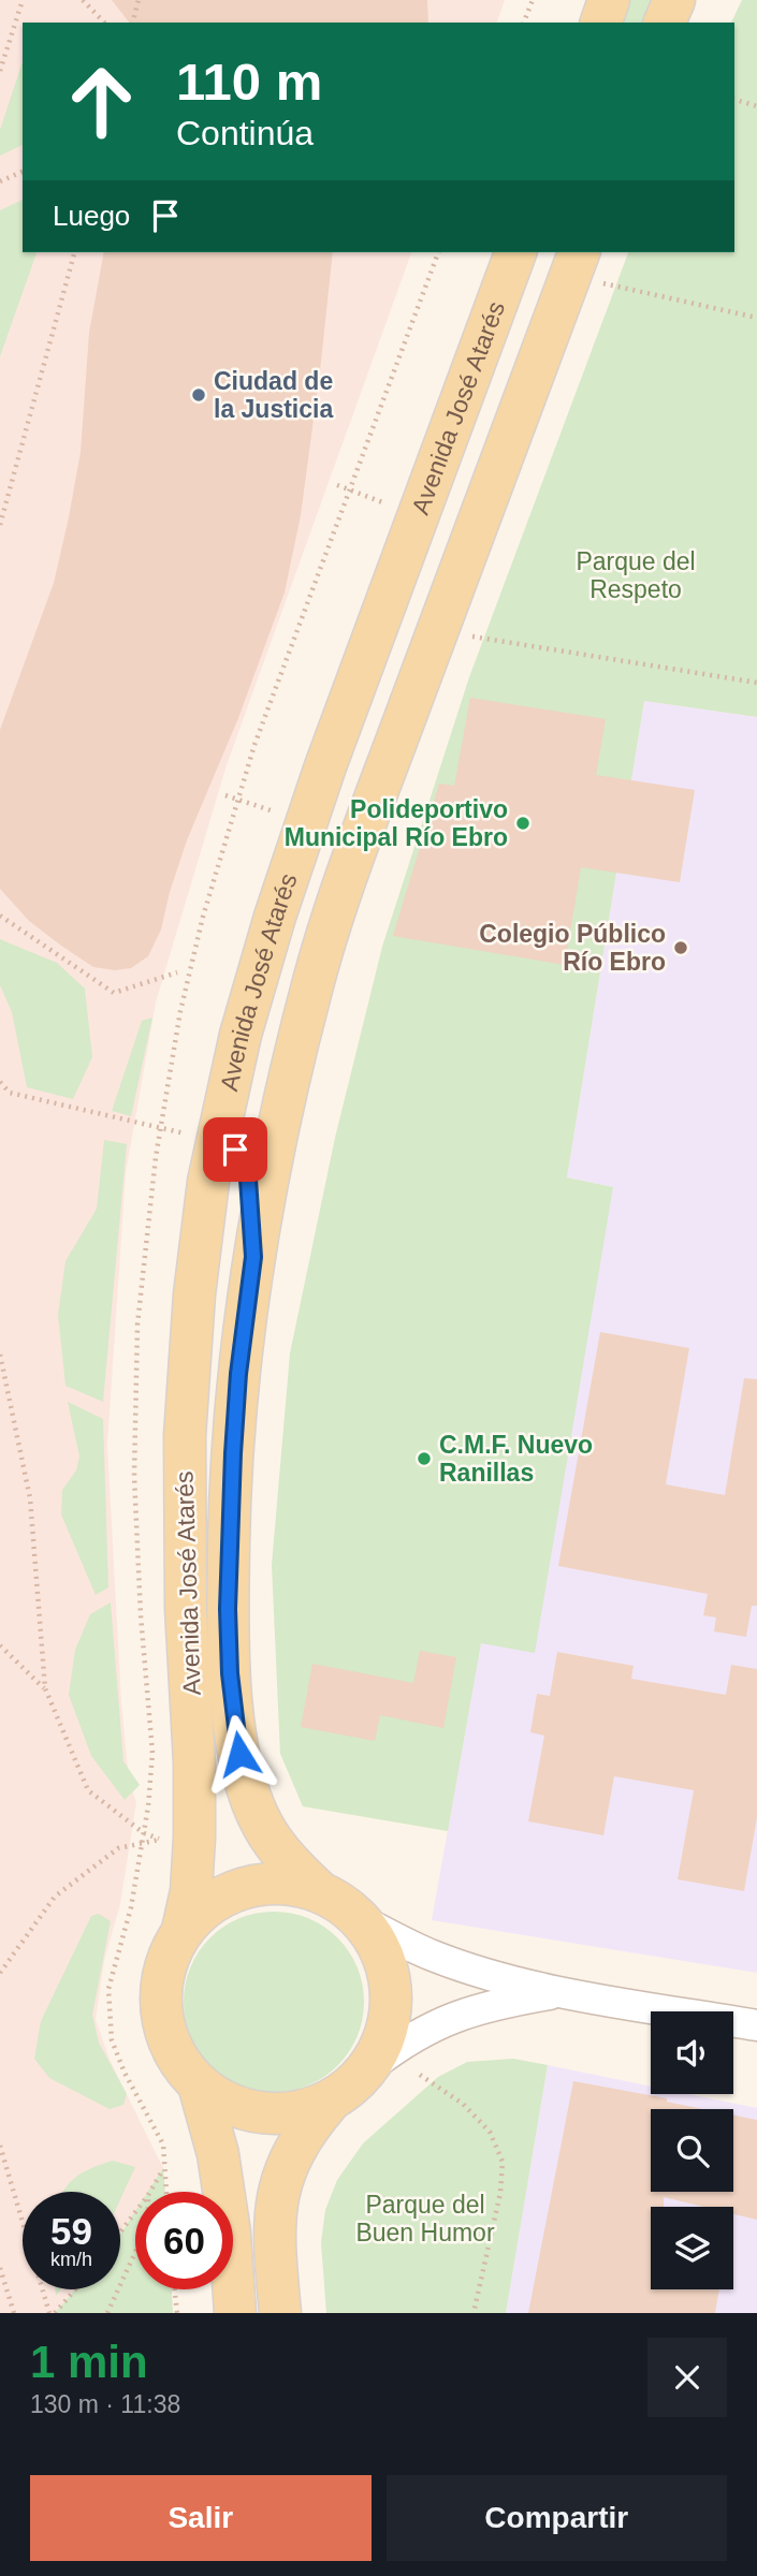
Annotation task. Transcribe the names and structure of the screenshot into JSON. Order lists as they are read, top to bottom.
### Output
{
  "streets": {
    "main road": ["Avenida José Atarés"]
  },
  "parks": ["Parque del Respeto", "Parque del Buen Humor"],
  "places": [
    "Ciudad de la Justicia",
    "Polideportivo Municipal Río Ebro",
    "Colegio Público Río Ebro",
    "C.M.F. Nuevo Ranillas"
  ],
  "page": {
    "turn": ["110 m", "Continúa"],
    "then": "Luego",
    "speed": "59 km/h",
    "limit": "60",
    "heading": ["1 min", "130 m · 11:38"],
    "buttons": ["Salir", "Compartir"]
  }
}
